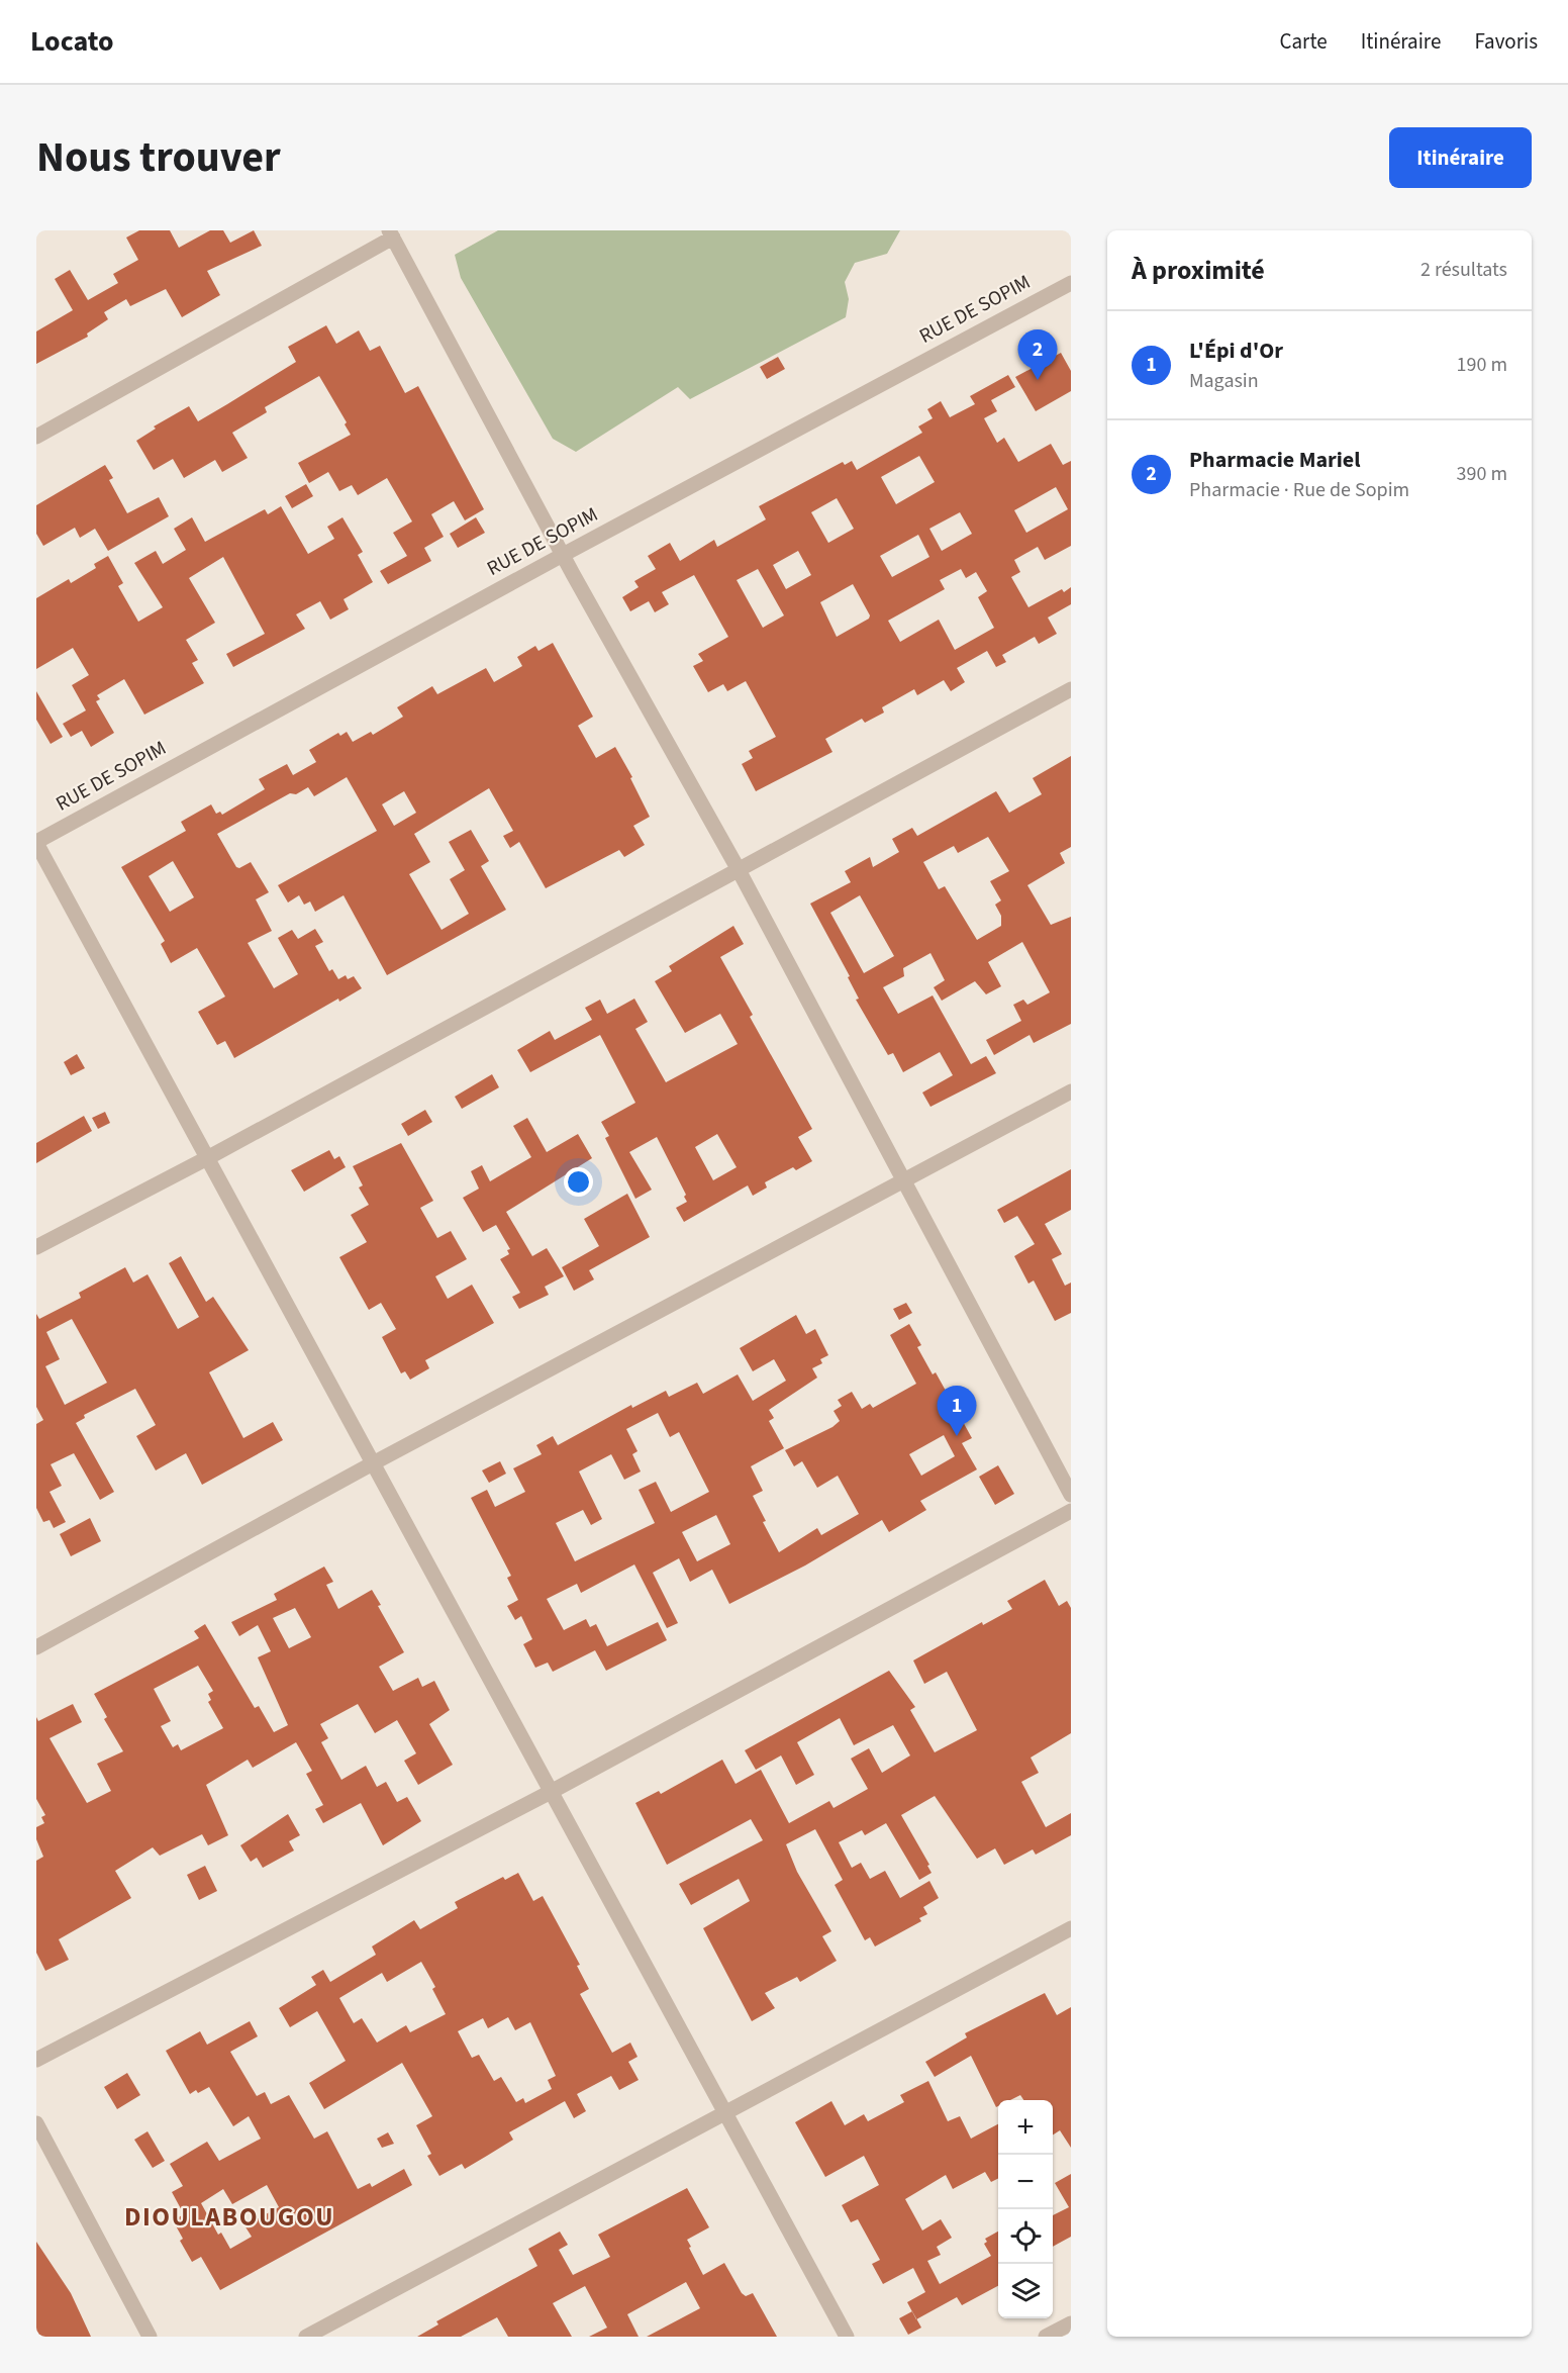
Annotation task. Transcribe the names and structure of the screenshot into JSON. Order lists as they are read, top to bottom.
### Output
{
  "streets": {
    "street": ["RUE DE SOPIM"]
  },
  "districts": ["DIOULABOUGOU"],
  "page": {
    "header": "Locato",
    "nav": ["Carte", "Itinéraire", "Favoris"],
    "title": "Nous trouver",
    "buttons": "Itinéraire",
    "heading": ["À proximité", "2 résultats"],
    "list": [
      {
        "mark": "1",
        "name": "L'Épi d'Or",
        "note": "Magasin",
        "value": "190 m"
      },
      {
        "mark": "2",
        "name": "Pharmacie Mariel",
        "note": "Pharmacie · Rue de Sopim",
        "value": "390 m"
      }
    ],
    "pins": ["2", "1"],
    "map_buttons": ["+", "−"]
  }
}
